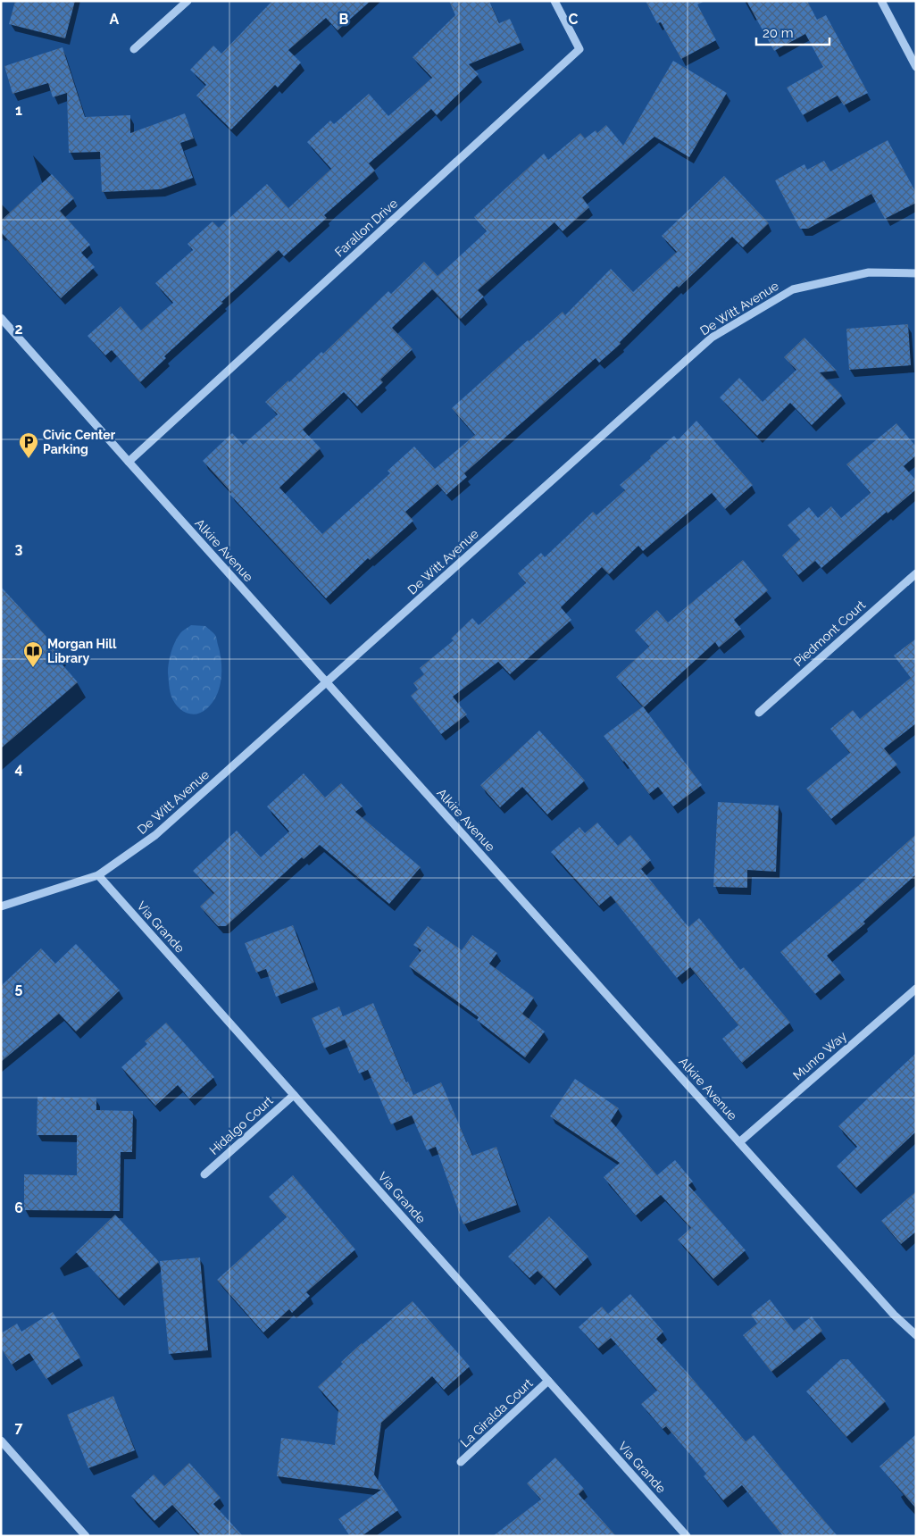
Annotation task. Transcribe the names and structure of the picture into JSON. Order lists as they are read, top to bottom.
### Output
{
  "streets": {
    "street": [
      "Farallon Drive",
      "De Witt Avenue",
      "Alkire Avenue",
      "Piedmont Court",
      "Via Grande",
      "Munro Way",
      "Hidalgo Court",
      "La Giralda Court"
    ]
  },
  "crossings": [
    ["Farallon Drive", "Alkire Avenue"],
    ["De Witt Avenue", "Alkire Avenue"],
    ["De Witt Avenue", "Via Grande"],
    ["Alkire Avenue", "Munro Way"],
    ["Via Grande", "Hidalgo Court"],
    ["Via Grande", "La Giralda Court"]
  ],
  "places": {
    "parking": ["Civic Center Parking"],
    "library": ["Morgan Hill Library"]
  },
  "scale_bar": "20 m",
  "grid": {
    "columns": ["A", "B", "C"],
    "rows": [
      "1",
      "2",
      "3",
      "4",
      "5",
      "6",
      "7"
    ]
  }
}
